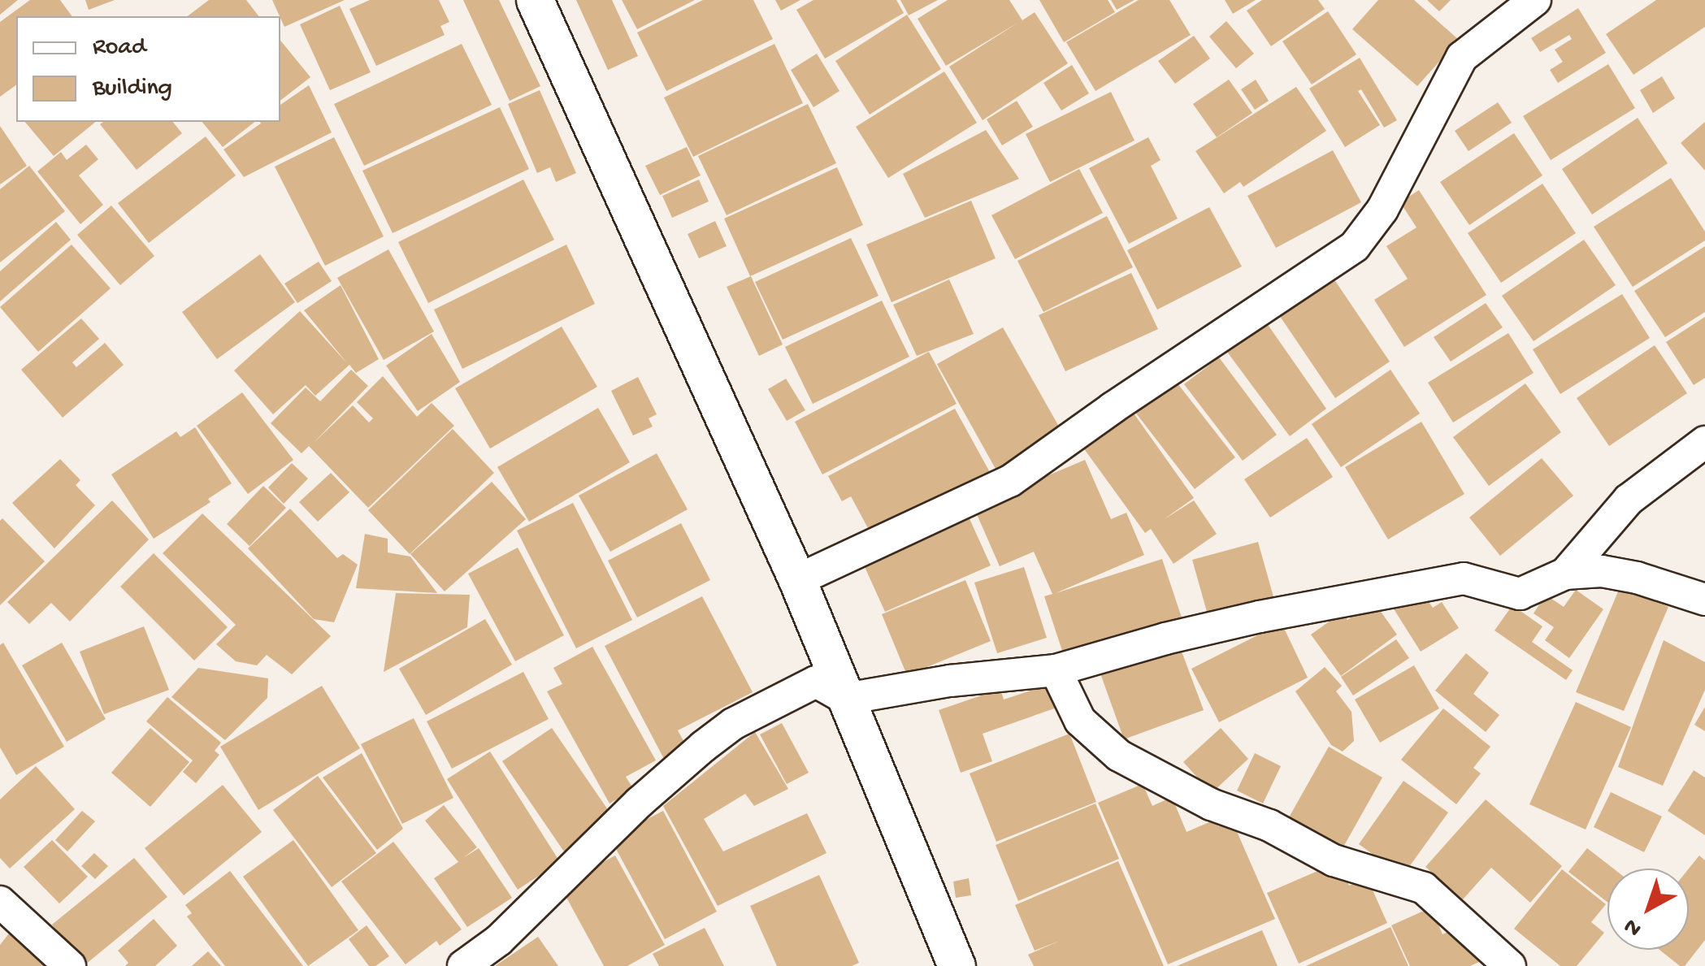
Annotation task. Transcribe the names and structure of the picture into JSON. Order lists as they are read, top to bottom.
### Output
{
  "legend": ["Road", "Building"],
  "north": "bottom left"
}
